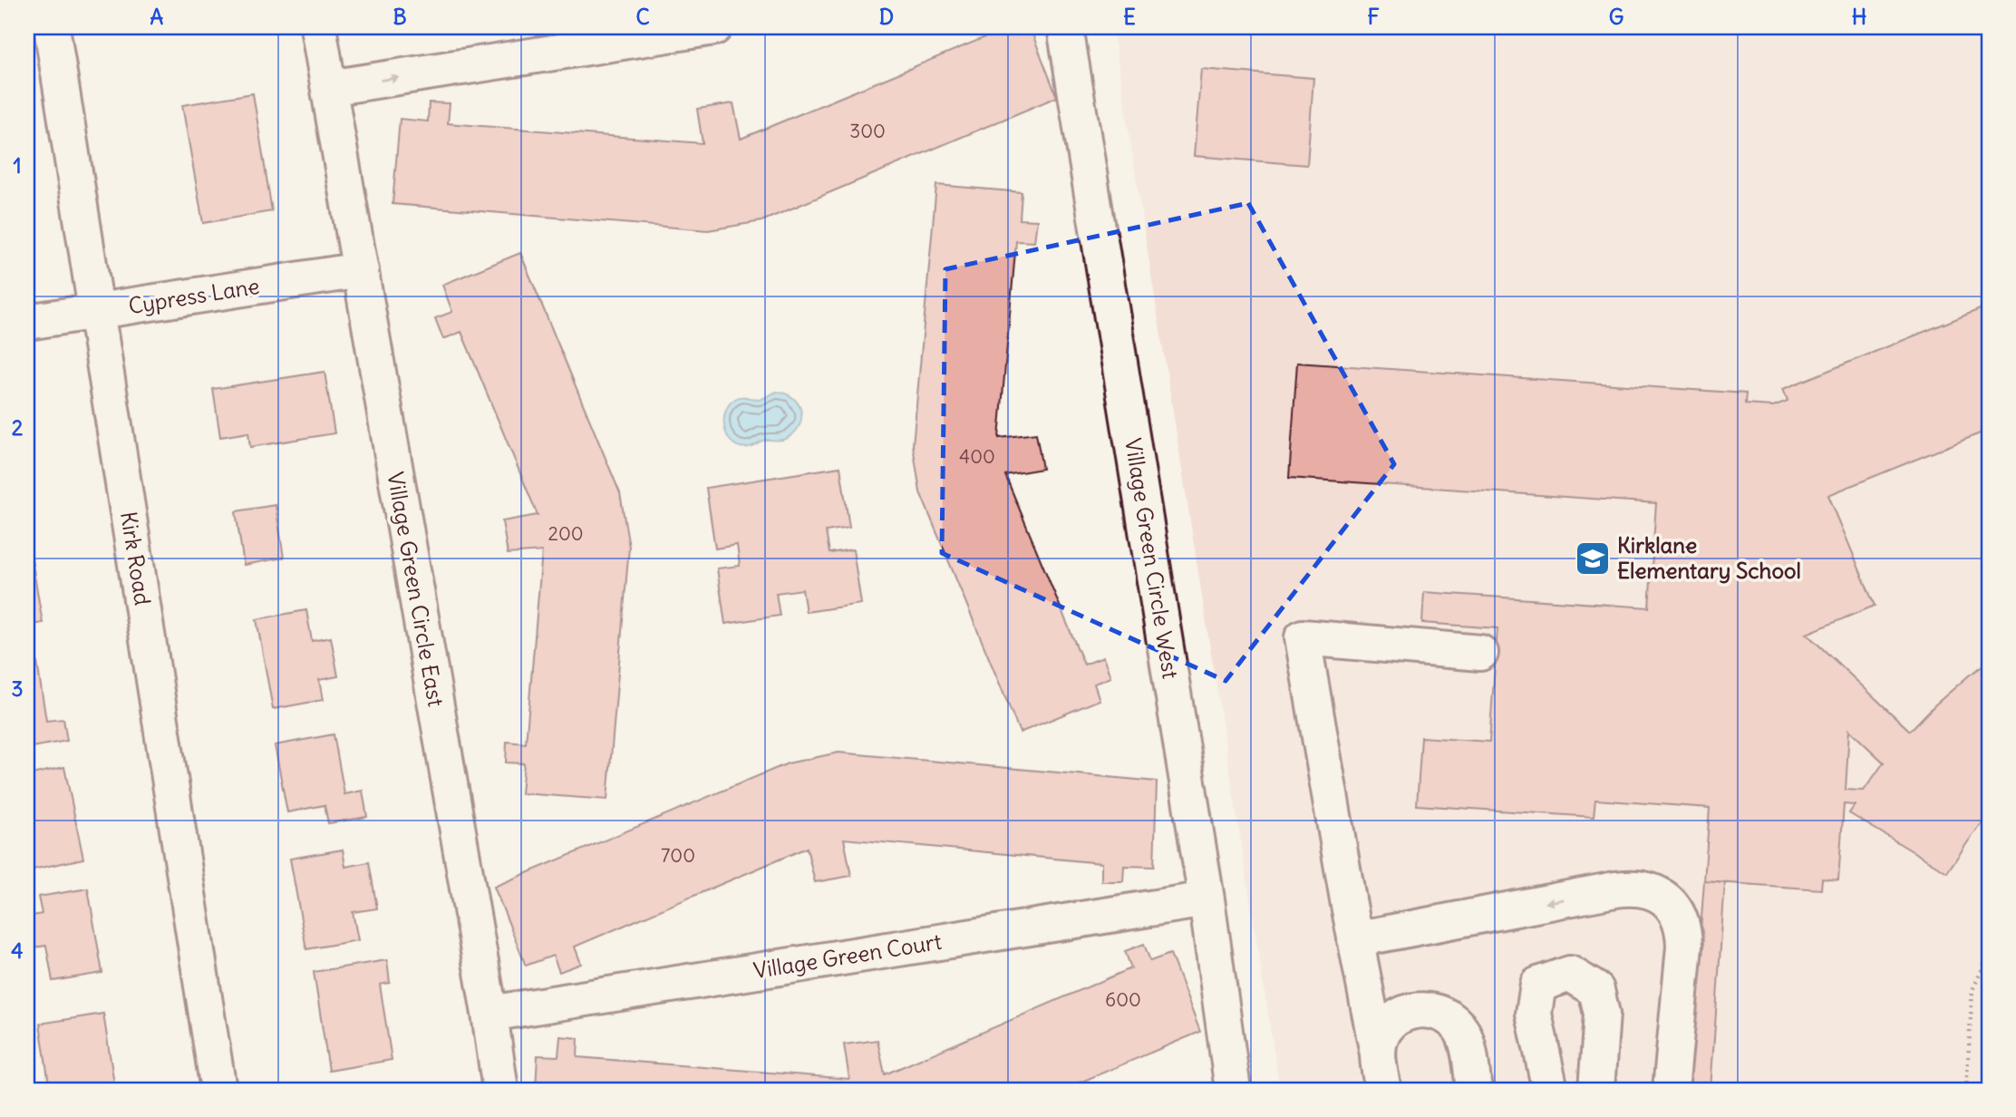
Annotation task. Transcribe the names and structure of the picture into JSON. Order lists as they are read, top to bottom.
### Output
{
  "streets": {
    "street": [
      "Cypress Lane",
      "Kirk Road",
      "Village Green Circle West",
      "Village Green Circle East",
      "Village Green Court"
    ]
  },
  "crossings": [
    ["Cypress Lane", "Kirk Road"],
    ["Cypress Lane", "Village Green Circle East"],
    ["Village Green Circle West", "Village Green Court"],
    ["Village Green Circle East", "Village Green Court"]
  ],
  "places": {
    "school or university": ["Kirklane Elementary School"]
  },
  "house_numbers": [
    "300",
    "400",
    "200",
    "700",
    "600"
  ],
  "grid": {
    "columns": [
      "A",
      "B",
      "C",
      "D",
      "E",
      "F",
      "G",
      "H"
    ],
    "rows": [
      "1",
      "2",
      "3",
      "4"
    ]
  }
}
